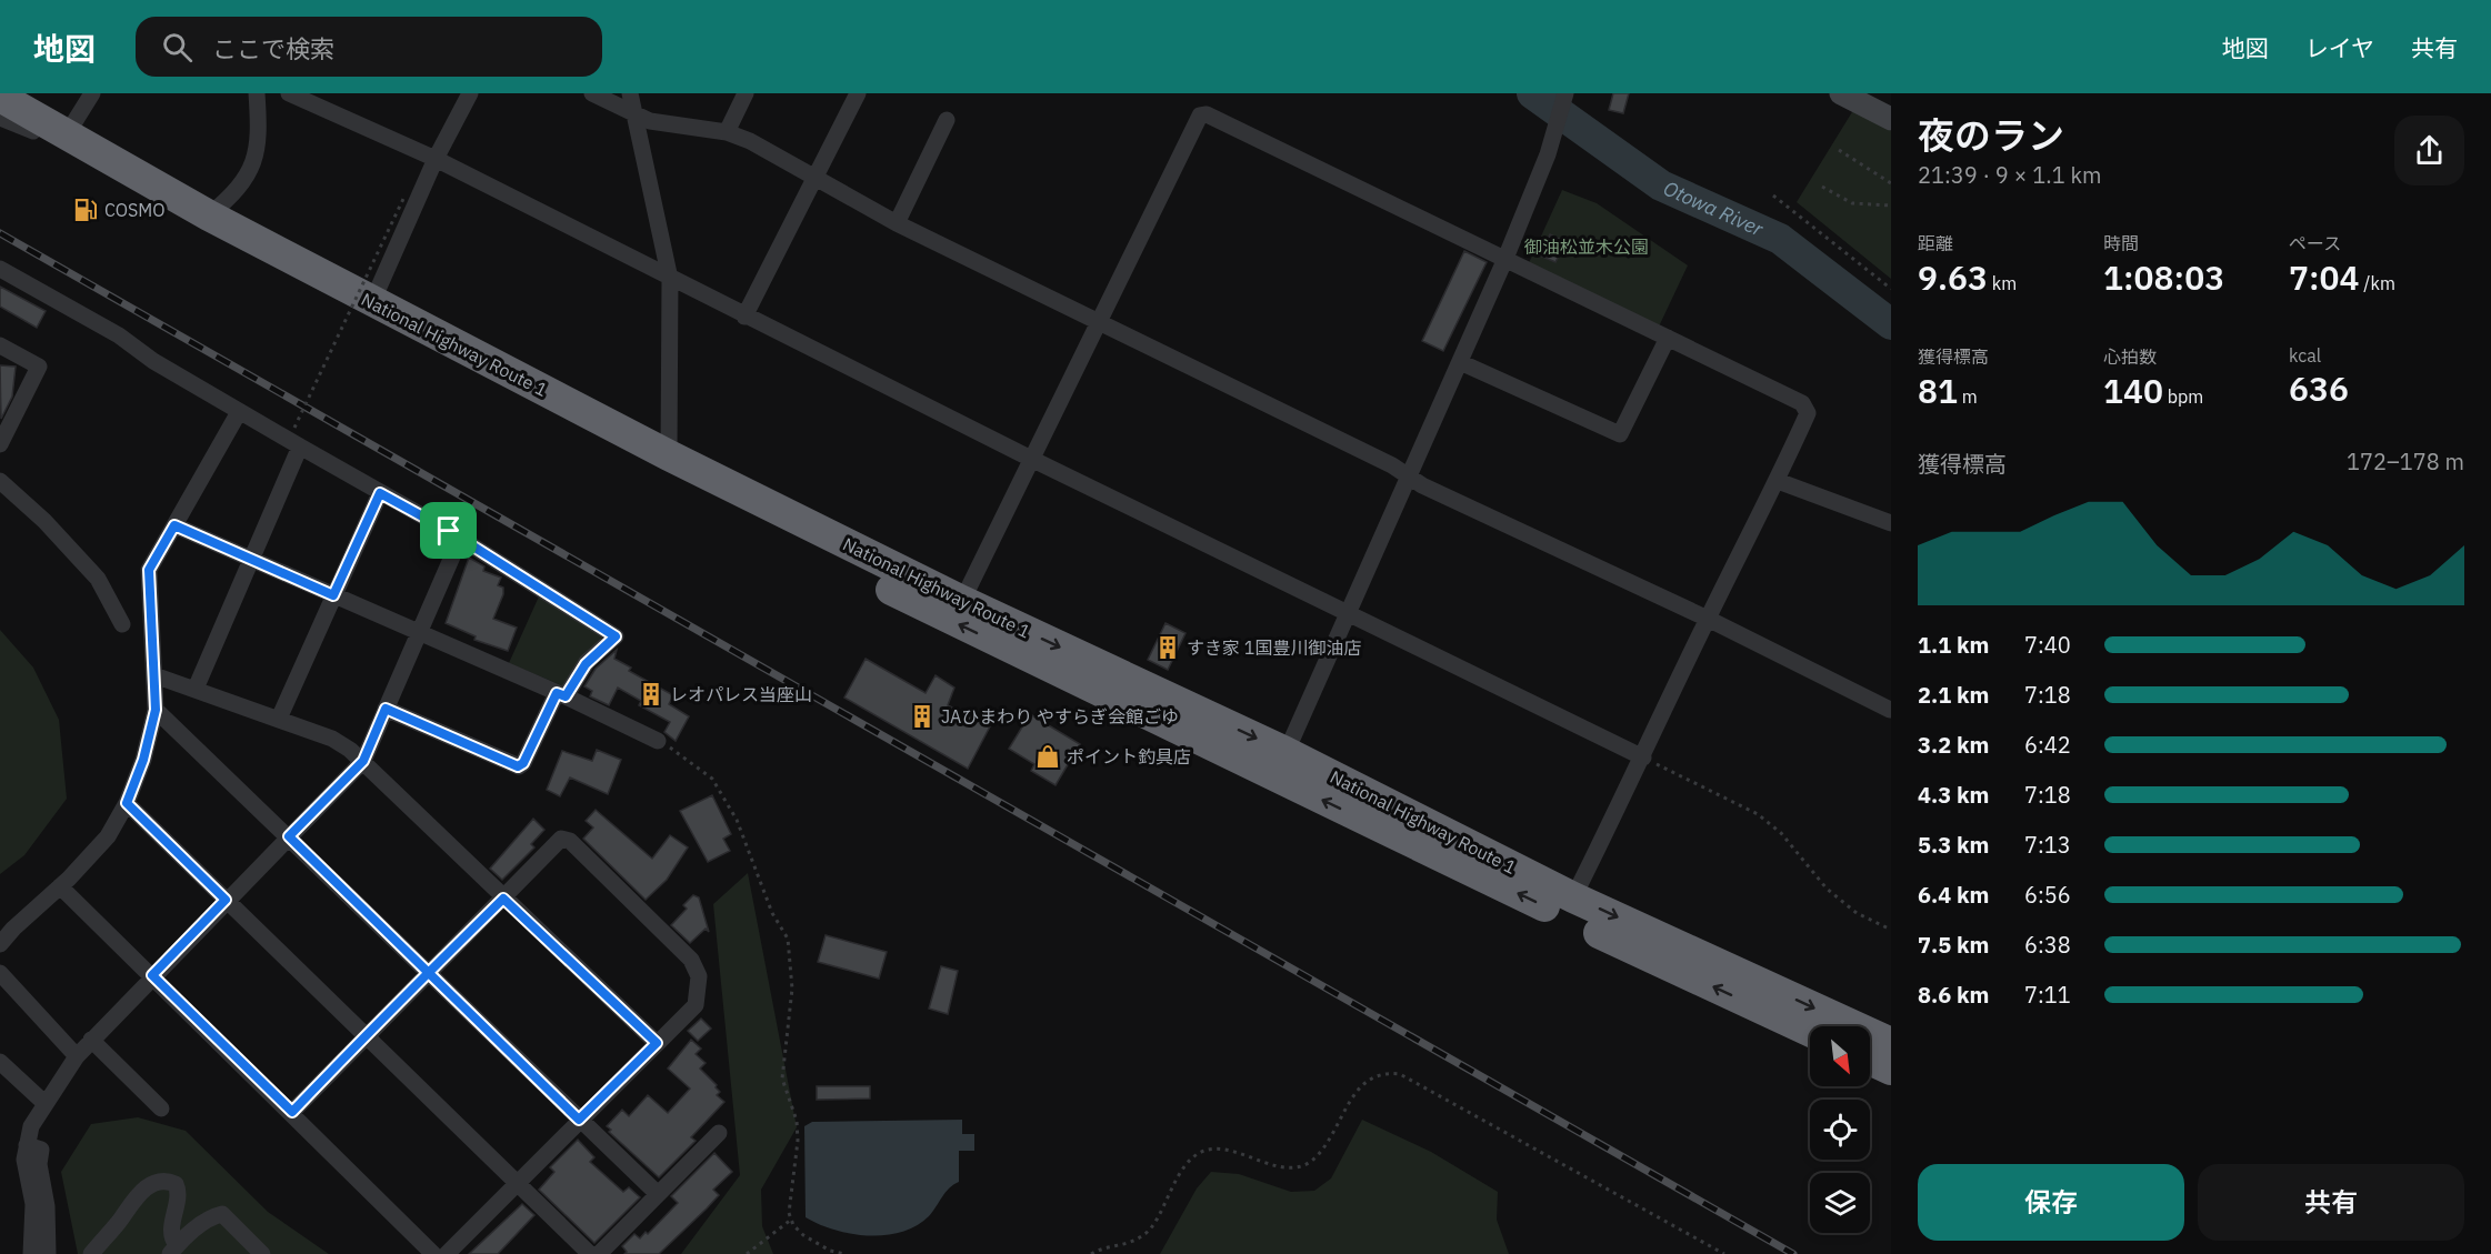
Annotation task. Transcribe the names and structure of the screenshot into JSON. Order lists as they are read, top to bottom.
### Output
{
  "streets": {
    "highway": ["National Highway Route 1"]
  },
  "water": ["Otowa River"],
  "parks": ["御油松並木公園"],
  "places": {
    "fuel station": ["COSMO"],
    "building": ["すき家 1国豊川御油店", "レオパレス当座山", "JAひまわり やすらぎ会館ごゆ"],
    "shop": ["ポイント釣具店"]
  },
  "north": "bottom right",
  "page": {
    "header": "地図",
    "search": "ここで検索",
    "nav": ["地図", "レイヤ", "共有"],
    "heading": ["夜のラン", "21:39 · 9 × 1.1 km"],
    "stats": [
      ["距離", "9.63 km"],
      ["時間", "1:08:03"],
      ["ペース", "7:04 /km"],
      ["獲得標高", "81 m"],
      ["心拍数", "140 bpm"],
      ["kcal", "636"]
    ],
    "chart": ["獲得標高", "172–178 m"],
    "list": [
      {
        "name": "1.1 km",
        "note": "7:40"
      },
      {
        "name": "2.1 km",
        "note": "7:18"
      },
      {
        "name": "3.2 km",
        "note": "6:42"
      },
      {
        "name": "4.3 km",
        "note": "7:18"
      },
      {
        "name": "5.3 km",
        "note": "7:13"
      },
      {
        "name": "6.4 km",
        "note": "6:56"
      },
      {
        "name": "7.5 km",
        "note": "6:38"
      },
      {
        "name": "8.6 km",
        "note": "7:11"
      }
    ],
    "buttons": ["保存", "共有"]
  }
}
